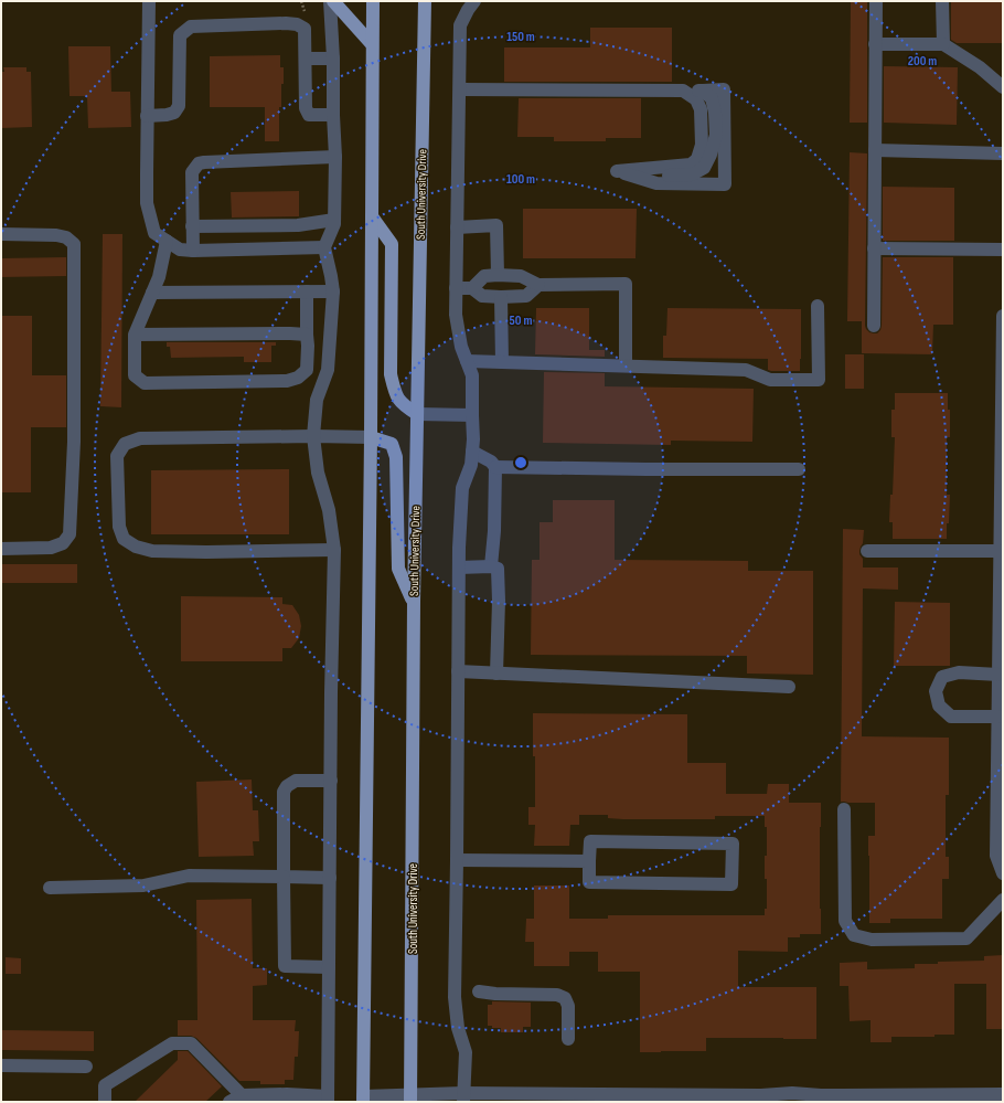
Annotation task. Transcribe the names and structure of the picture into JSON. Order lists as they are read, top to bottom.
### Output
{
  "streets": {
    "main road": ["South University Drive"]
  },
  "rings": [
    "150 m",
    "200 m",
    "100 m",
    "50 m"
  ]
}
